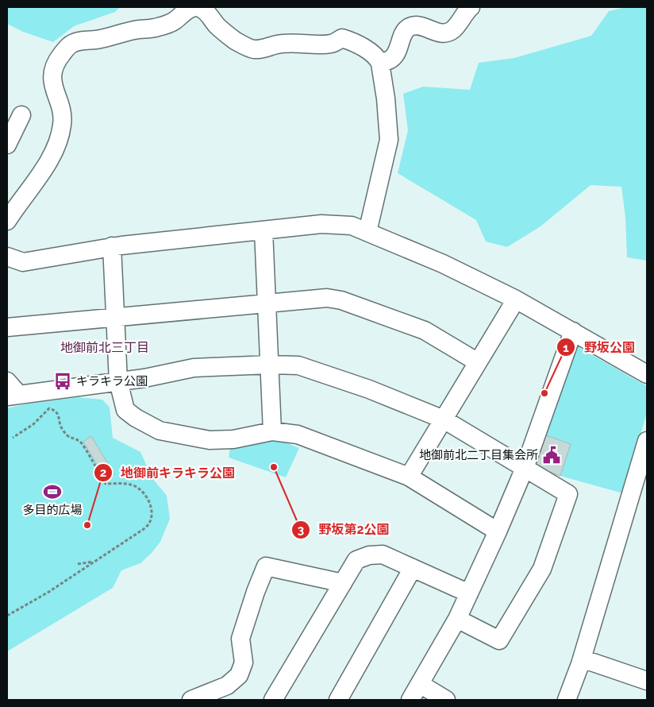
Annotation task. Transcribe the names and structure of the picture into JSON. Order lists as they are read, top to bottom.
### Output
{
  "districts": ["地御前北三丁目"],
  "places": {
    "bus stop": ["キラキラ公園"],
    "other": ["野坂公園", "野坂第2公園", "地御前キラキラ公園"],
    "public building": ["地御前北二丁目集会所"],
    "sports": ["多目的広場"]
  }
}
